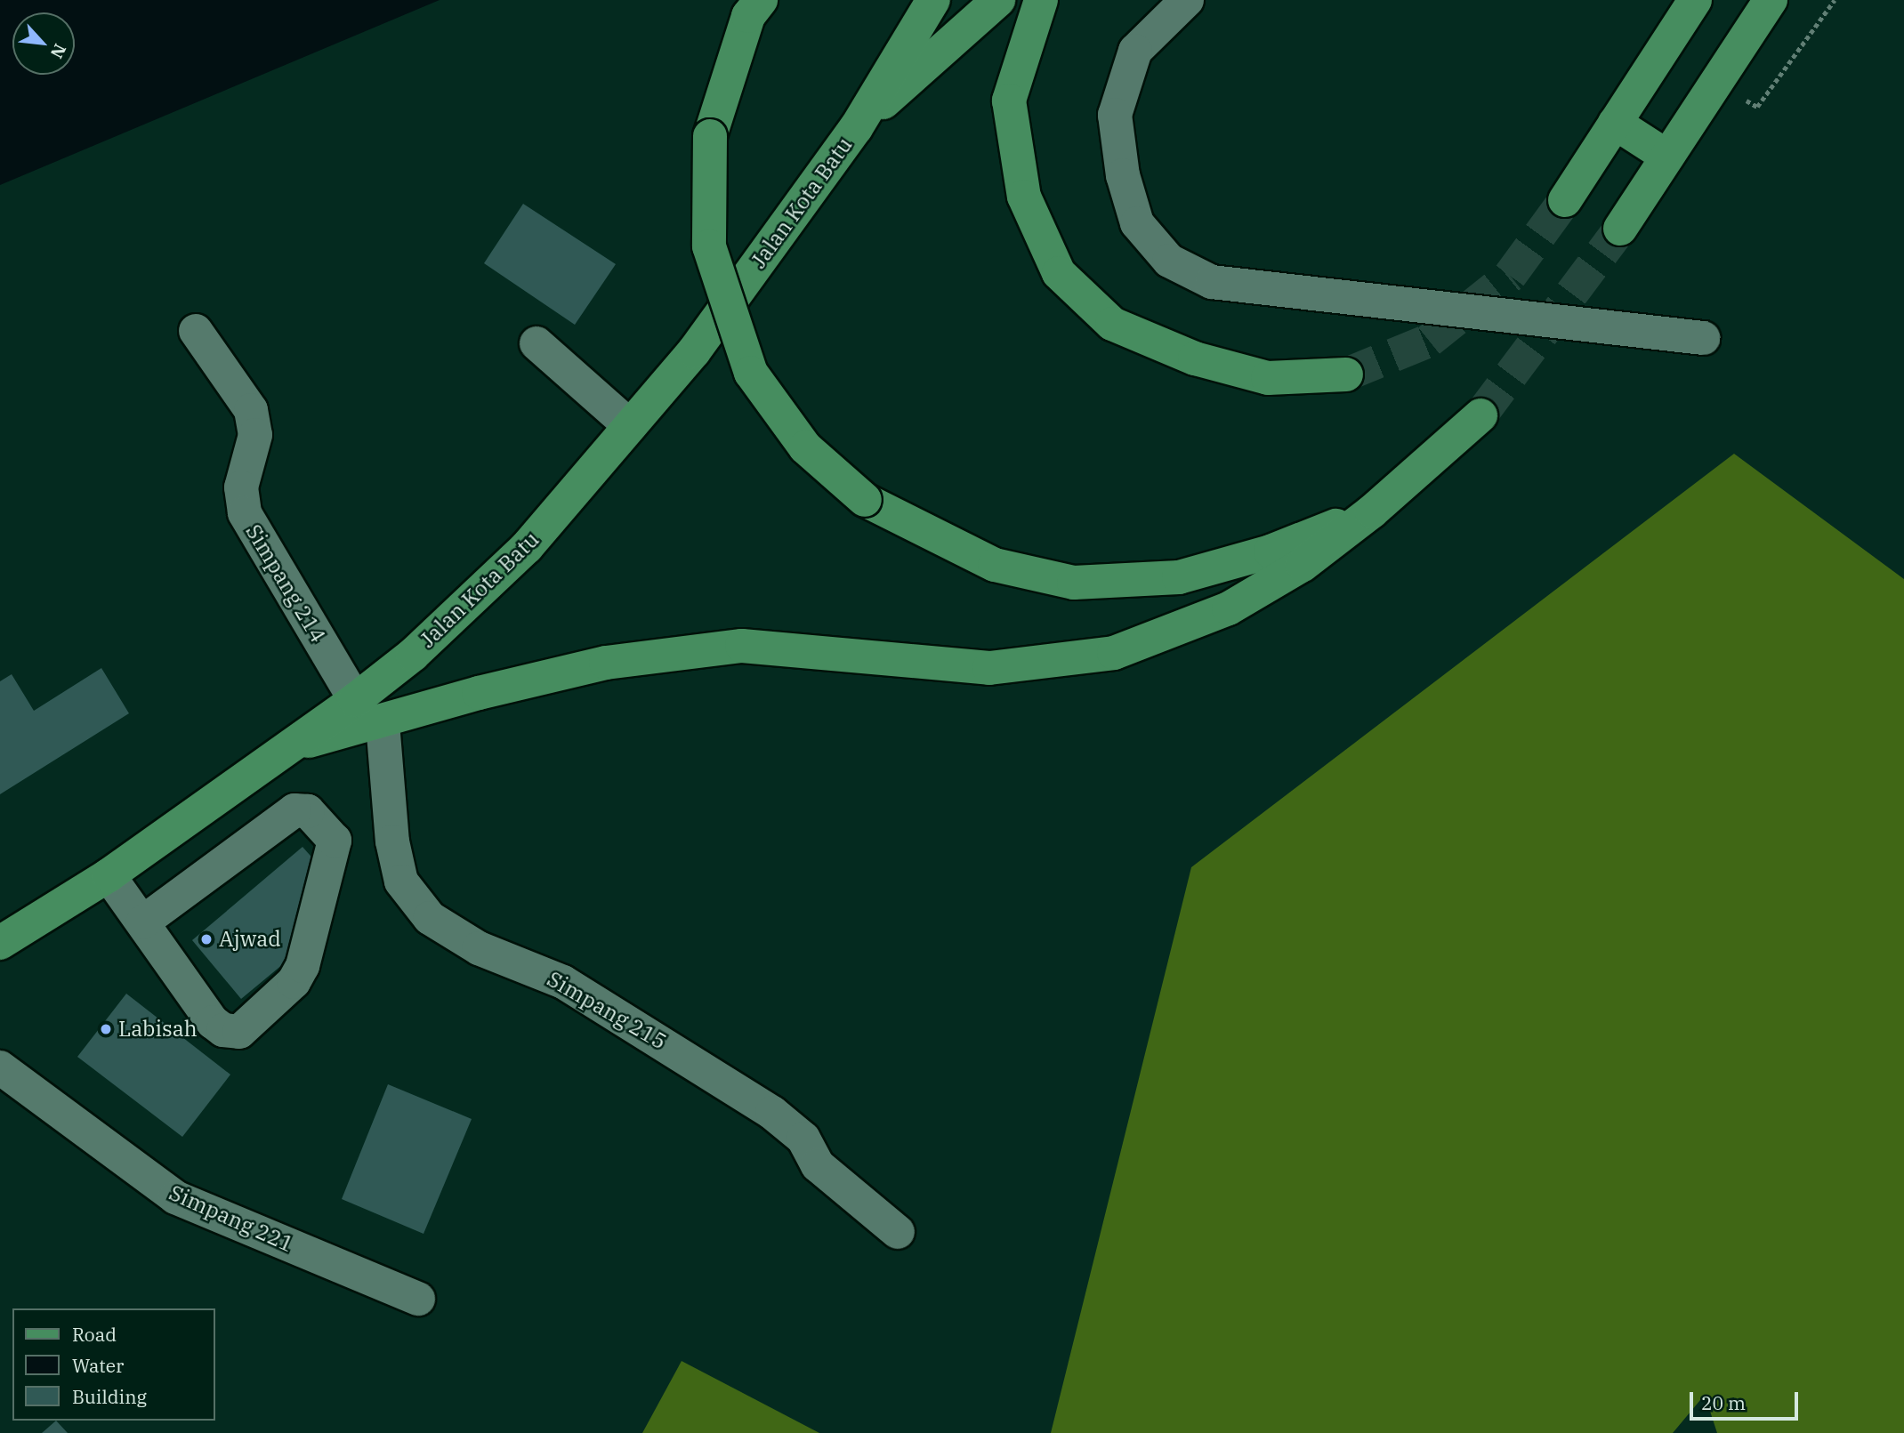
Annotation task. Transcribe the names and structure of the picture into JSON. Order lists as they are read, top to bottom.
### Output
{
  "streets": {
    "main road": ["Jalan Kota Batu"],
    "street": ["Simpang 214", "Simpang 215", "Simpang 221"]
  },
  "crossings": [
    ["Jalan Kota Batu", "Simpang 214"]
  ],
  "places": ["Ajwad", "Labisah"],
  "legend": ["Road", "Water", "Building"],
  "scale_bar": "20 m",
  "north": "bottom right"
}
